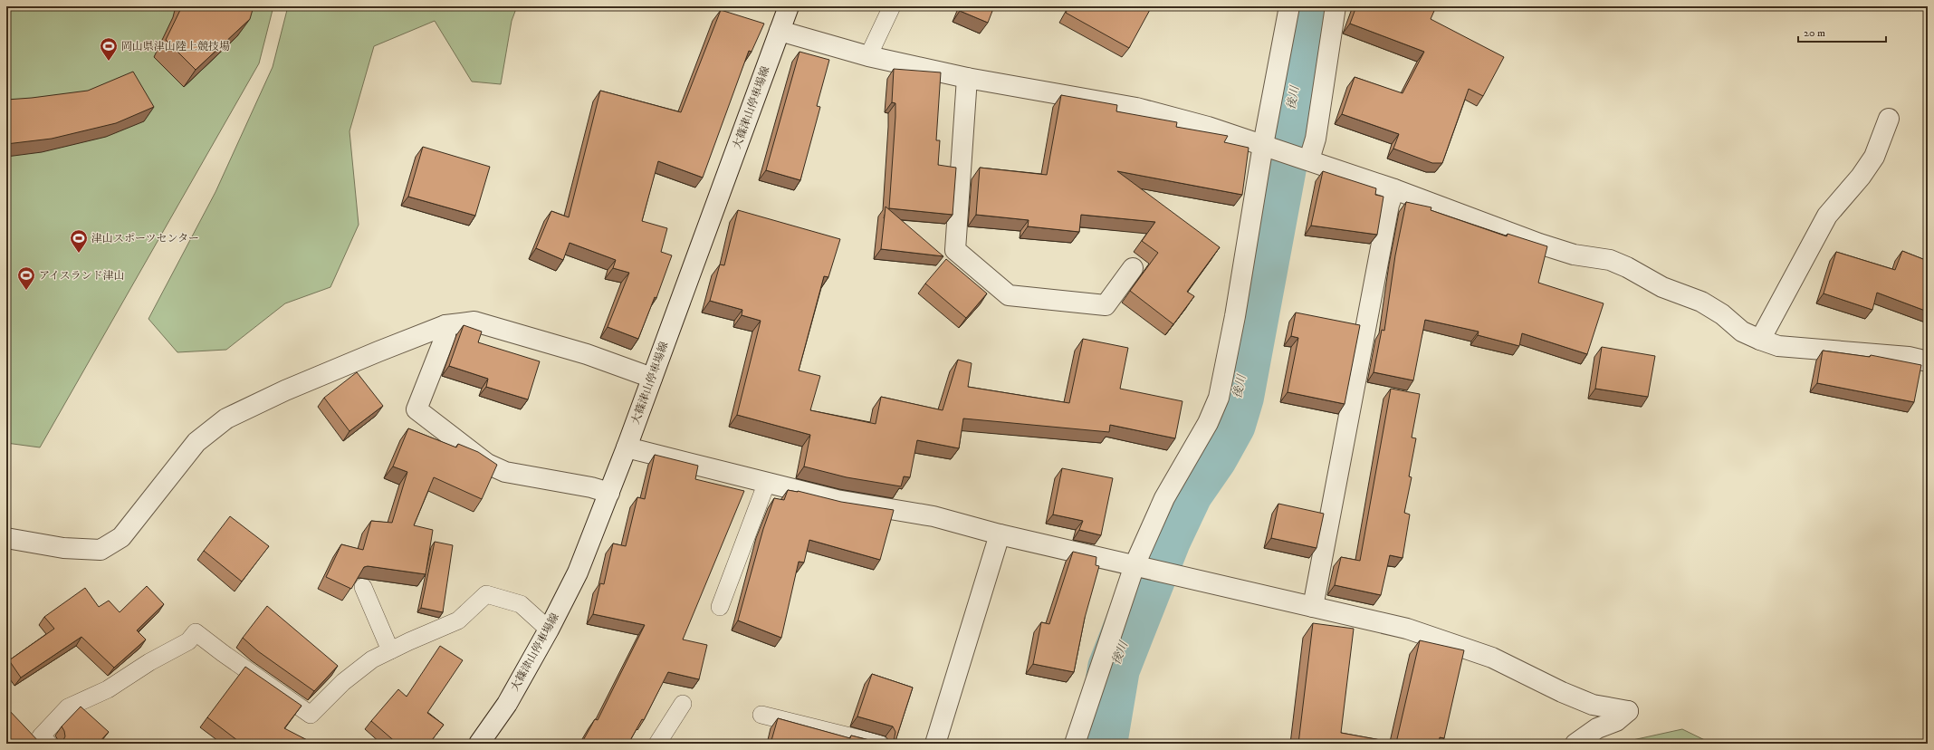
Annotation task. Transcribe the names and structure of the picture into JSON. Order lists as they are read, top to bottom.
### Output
{
  "streets": {
    "street": ["大篠津山停車場線"]
  },
  "water": ["後川"],
  "places": {
    "sports": ["岡山県津山陸上競技場", "津山スポーツセンター", "アイスランド津山"]
  },
  "scale_bar": "20 m"
}
